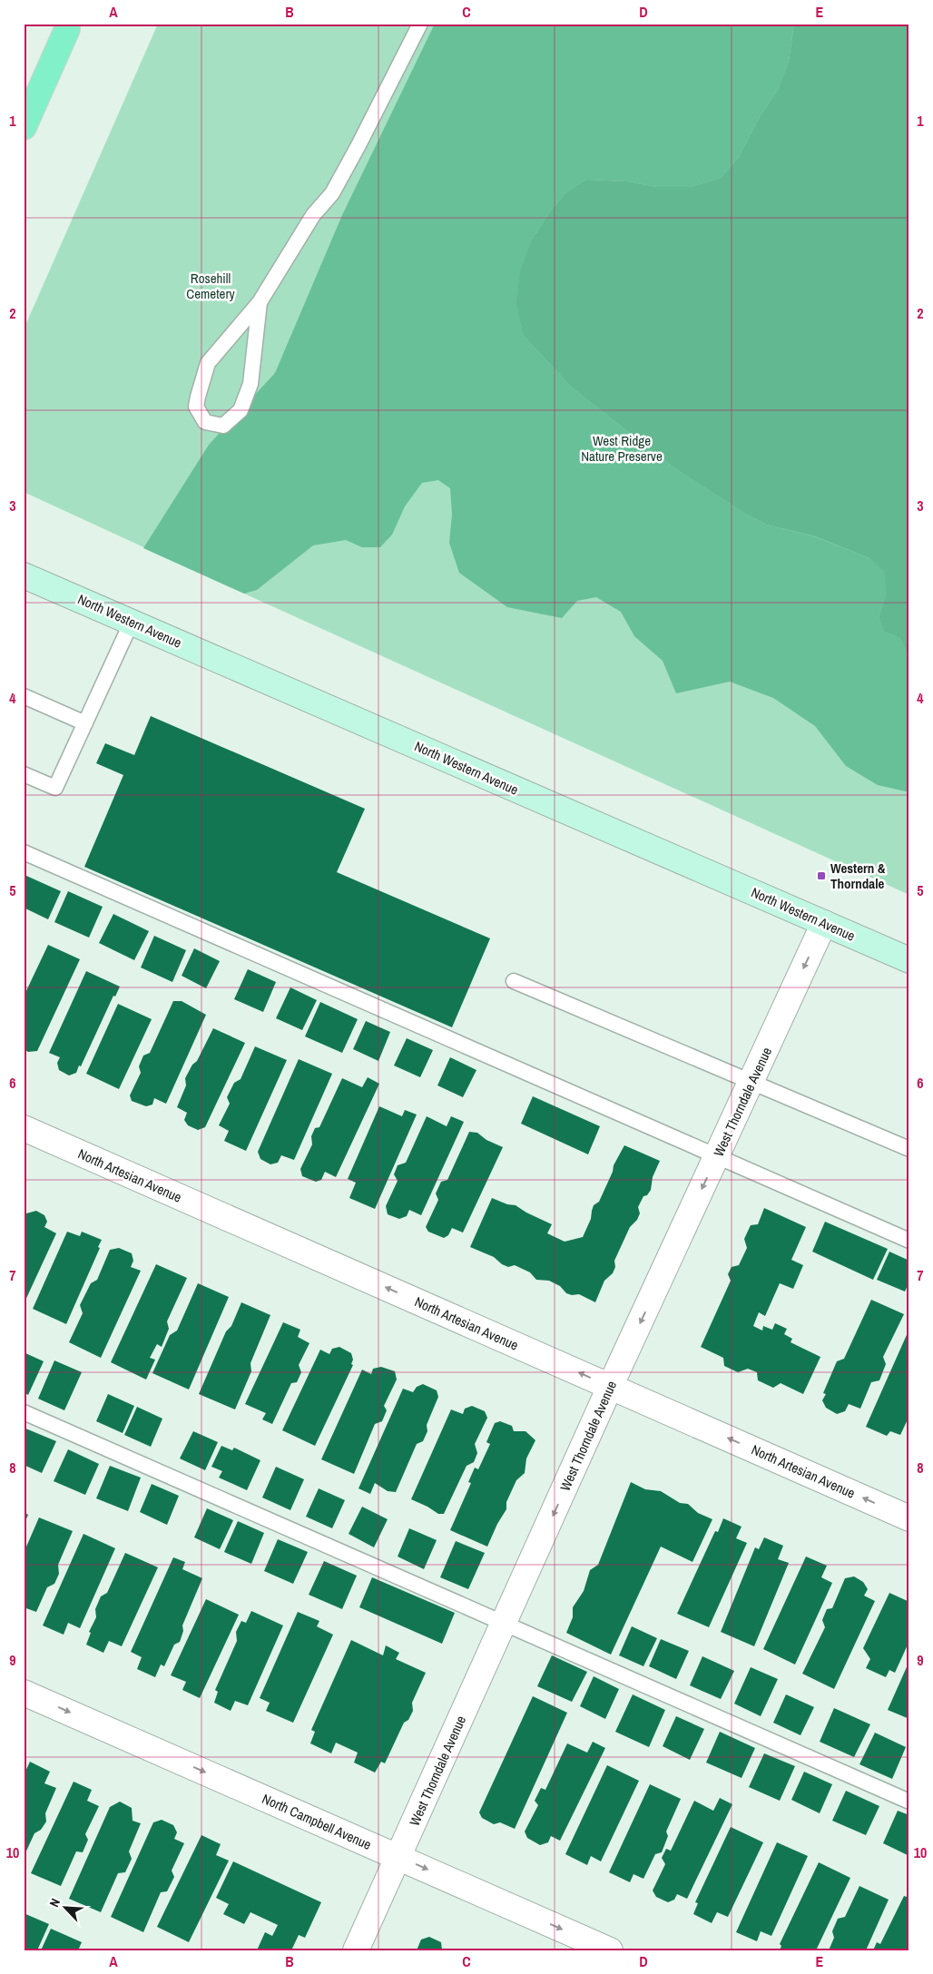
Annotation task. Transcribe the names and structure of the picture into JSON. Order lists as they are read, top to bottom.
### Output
{
  "streets": {
    "main road": ["North Western Avenue"],
    "street": ["West Thorndale Avenue", "North Artesian Avenue", "North Campbell Avenue"]
  },
  "crossings": [
    ["North Western Avenue", "West Thorndale Avenue"],
    ["West Thorndale Avenue", "North Artesian Avenue"],
    ["West Thorndale Avenue", "North Campbell Avenue"]
  ],
  "one_way": ["West Thorndale Avenue", "North Artesian Avenue", "North Campbell Avenue"],
  "parks": ["Rosehill Cemetery", "West Ridge Nature Preserve"],
  "places": {
    "transit": ["Western & Thorndale"]
  },
  "north": "top left",
  "grid": {
    "columns": [
      "A",
      "B",
      "C",
      "D",
      "E"
    ],
    "rows": [
      "1",
      "2",
      "3",
      "4",
      "5",
      "6",
      "7",
      "8",
      "9",
      "10"
    ]
  }
}
